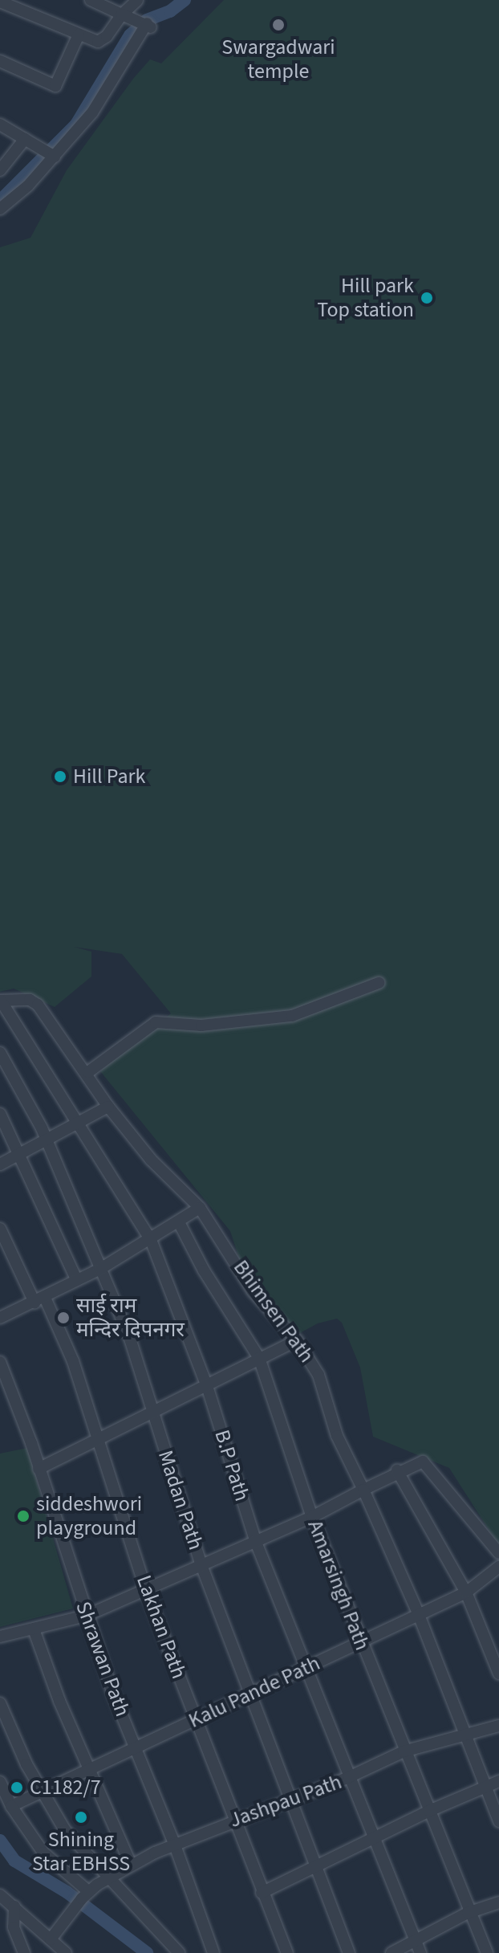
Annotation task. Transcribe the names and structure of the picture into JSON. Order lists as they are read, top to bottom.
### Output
{
  "streets": {
    "street": [
      "Bhimsen Path",
      "B.P Path",
      "Madan Path",
      "Amarsingh Path",
      "Lakhan Path",
      "Shrawan Path",
      "Kalu Pande Path",
      "Jashpau Path"
    ]
  },
  "crossings": [
    ["Bhimsen Path", "B.P Path"],
    ["Bhimsen Path", "Kalu Pande Path"],
    ["Bhimsen Path", "Jashpau Path"],
    ["B.P Path", "Kalu Pande Path"],
    ["B.P Path", "Jashpau Path"],
    ["Madan Path", "Kalu Pande Path"],
    ["Madan Path", "Jashpau Path"],
    ["Amarsingh Path", "Kalu Pande Path"],
    ["Amarsingh Path", "Jashpau Path"],
    ["Lakhan Path", "Kalu Pande Path"],
    ["Lakhan Path", "Jashpau Path"],
    ["Shrawan Path", "Kalu Pande Path"],
    ["Shrawan Path", "Jashpau Path"]
  ],
  "places": [
    "Swargadwari temple",
    "Hill park Top station",
    "Hill Park",
    "साई राम मन्दिर दिपनगर",
    "siddeshwori playground",
    "C1182/7",
    "Shining Star EBHSS"
  ]
}
